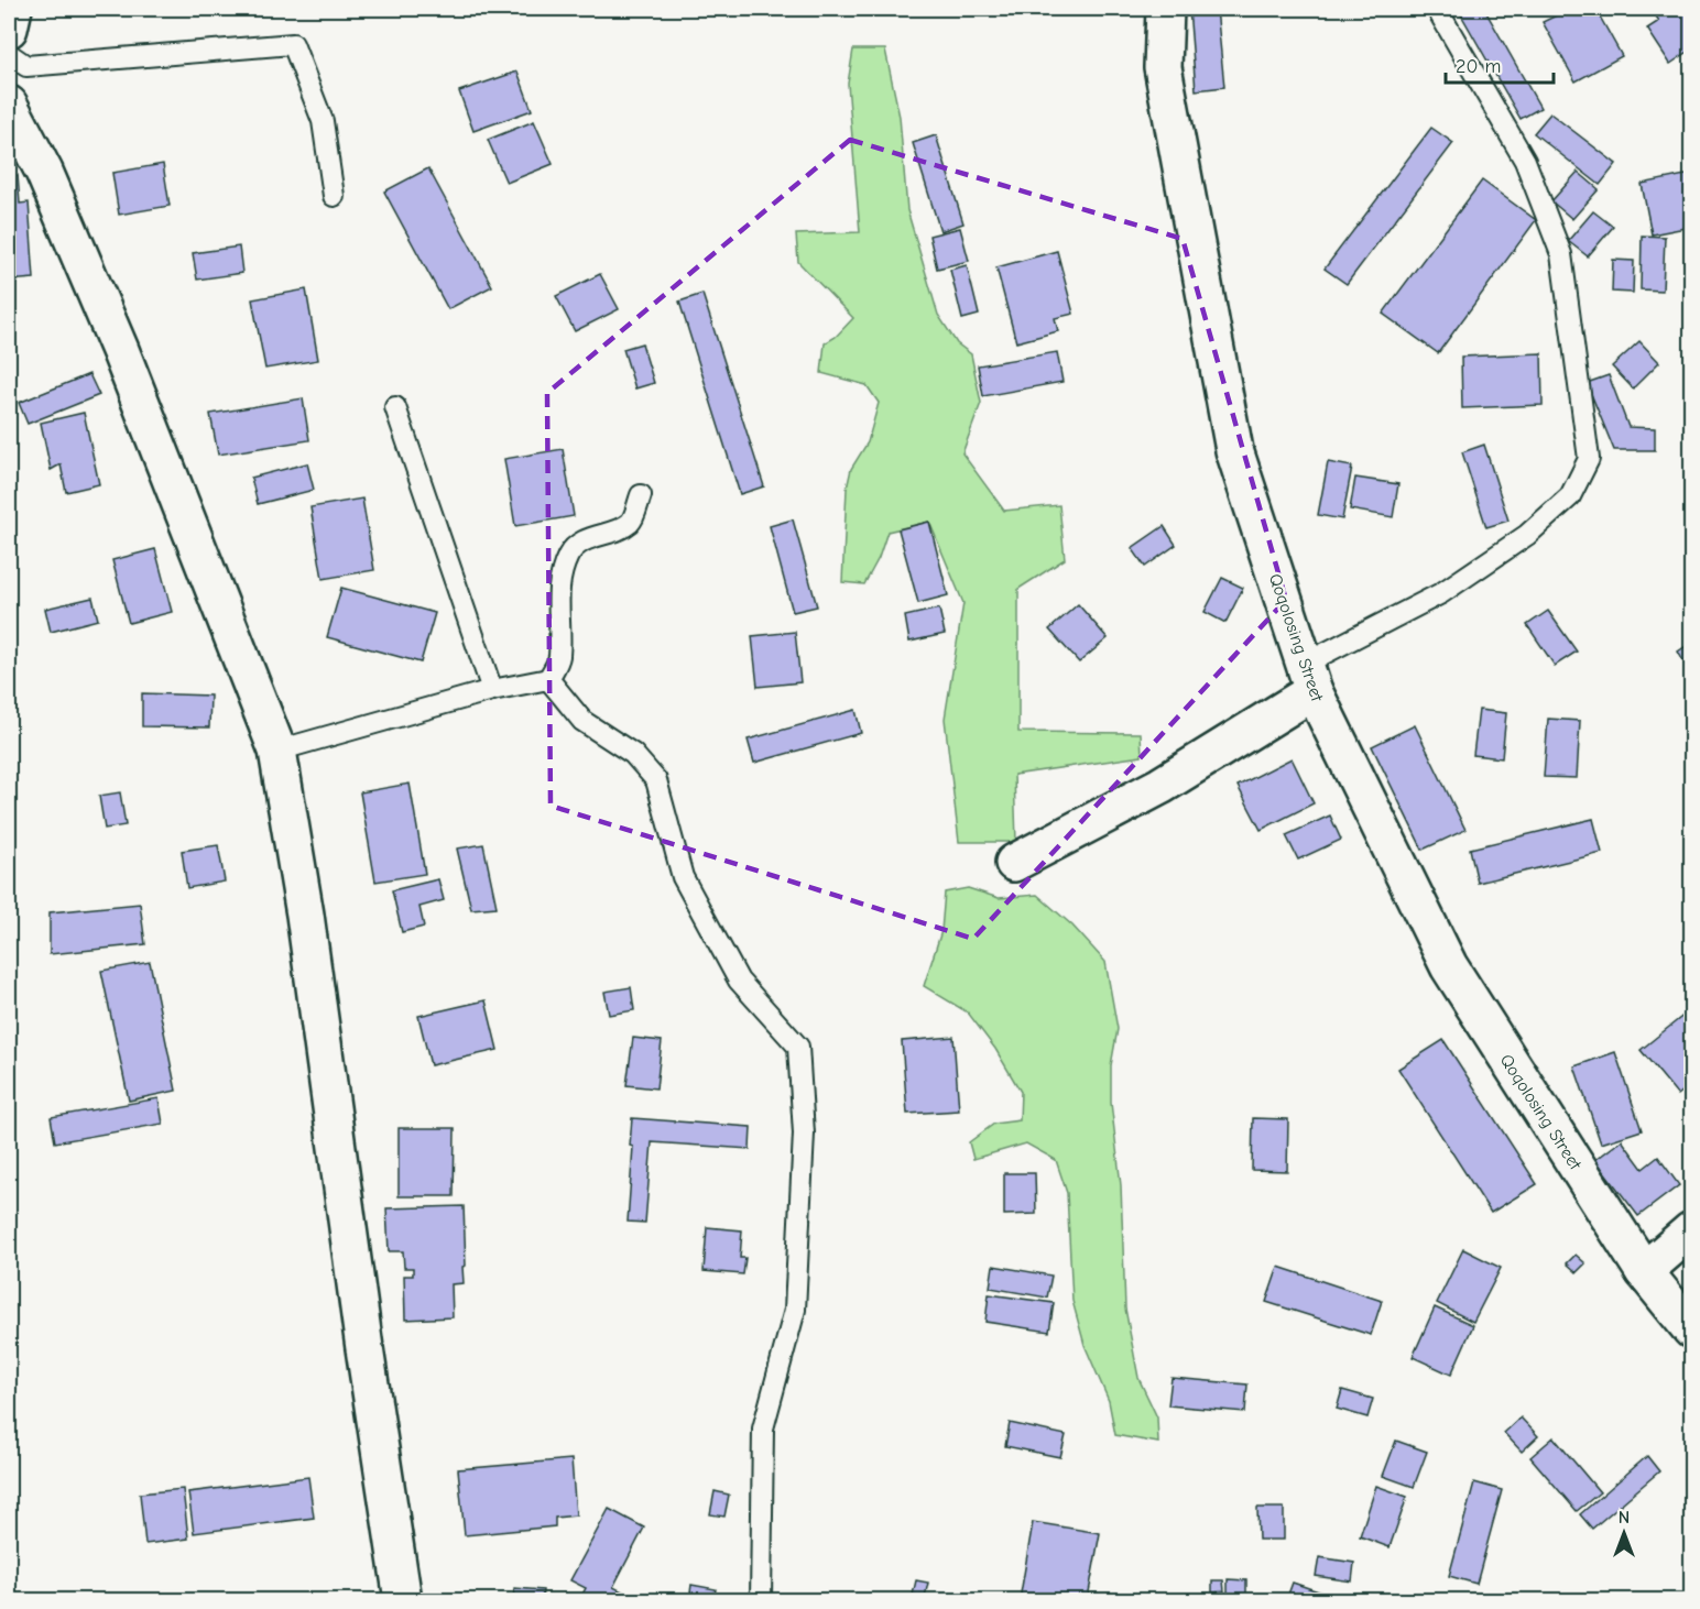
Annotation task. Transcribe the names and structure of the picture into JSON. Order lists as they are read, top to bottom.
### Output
{
  "streets": {
    "street": ["Qoqolosing Street"]
  },
  "scale_bar": "20 m",
  "north": "top"
}
